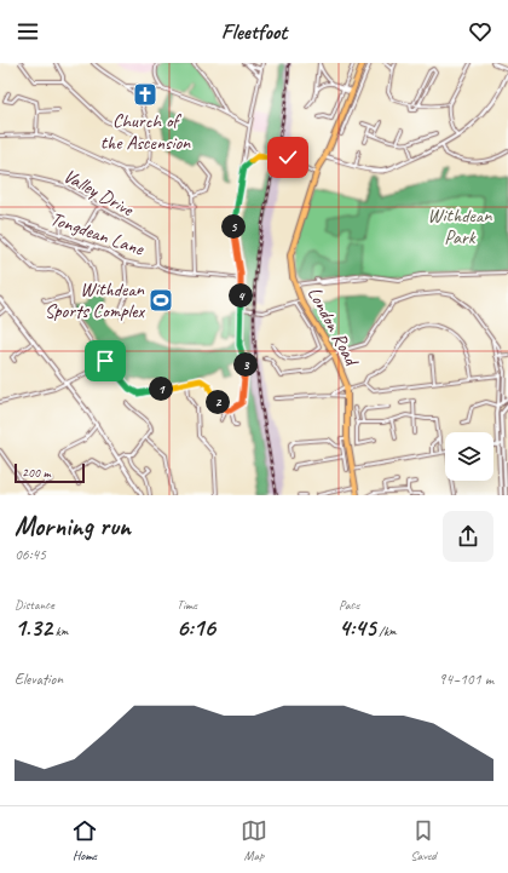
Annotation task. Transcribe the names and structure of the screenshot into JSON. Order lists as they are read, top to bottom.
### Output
{
  "streets": {
    "highway": ["London Road"],
    "street": ["Valley Drive", "Tongdean Lane"]
  },
  "crossings": [
    ["Valley Drive", "Tongdean Lane"]
  ],
  "parks": ["Withdean Park"],
  "places": {
    "church": ["Church of the Ascension"],
    "sports": ["Withdean Sports Complex"]
  },
  "scale_bar": "200 m",
  "page": {
    "header": "Fleetfoot",
    "pins": [
      "5",
      "4",
      "3",
      "1",
      "2"
    ],
    "scale": "200 m",
    "heading": ["Morning run", "06:45"],
    "stats": [
      ["Distance", "1.32 km"],
      ["Time", "6:16"],
      ["Pace", "4:45 /km"]
    ],
    "chart": ["Elevation", "94–101 m"],
    "tabs": ["Home", "Map", "Saved"]
  }
}
